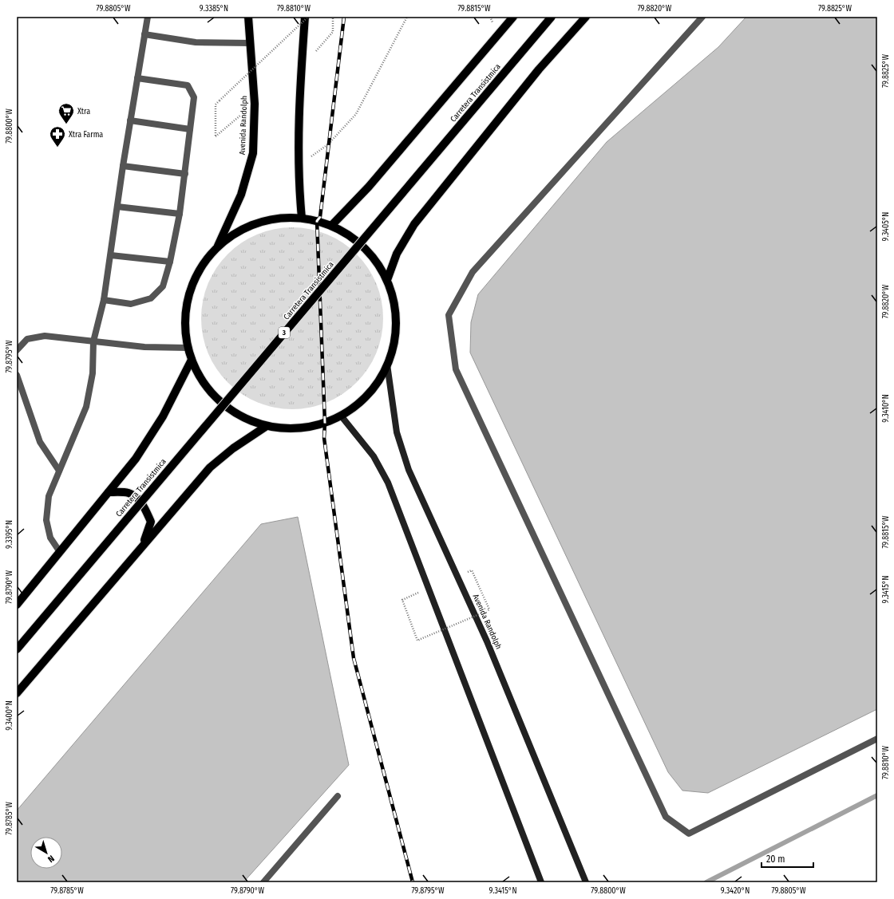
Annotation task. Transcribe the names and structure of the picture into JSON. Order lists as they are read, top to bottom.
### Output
{
  "streets": {
    "main road": ["Carretera Transístmica", "Avenida Randolph", "3"]
  },
  "places": {
    "supermarket": ["Xtra"],
    "pharmacy": ["Xtra Farma"]
  },
  "scale_bar": "20 m",
  "north": "bottom right",
  "coordinates": [
    "79.8805°W",
    "9.3385°N",
    "79.8810°W",
    "79.8815°W",
    "79.8820°W",
    "79.8825°W",
    "79.8800°W",
    "9.3405°N",
    "79.8795°W",
    "9.3410°N",
    "9.3395°N",
    "79.8790°W",
    "9.3415°N",
    "9.3400°N",
    "79.8785°W",
    "9.3420°N"
  ]
}
